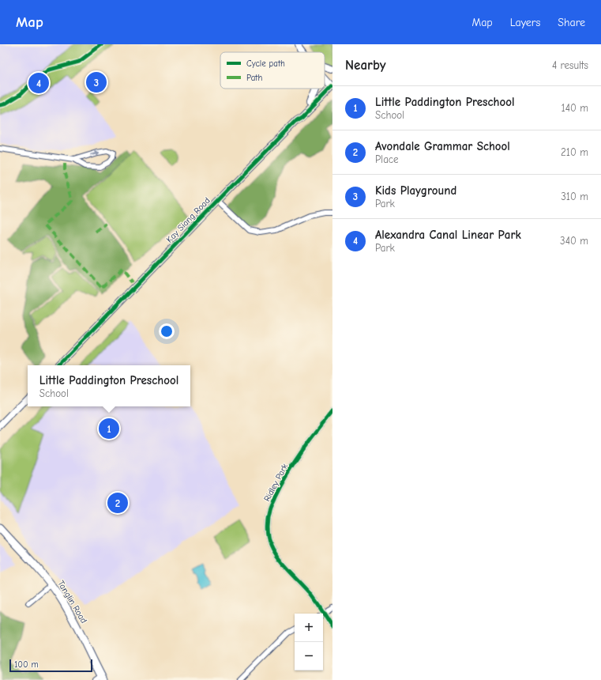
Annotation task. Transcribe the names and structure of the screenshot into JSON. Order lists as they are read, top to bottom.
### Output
{
  "streets": {
    "main road": ["Tanglin Road"],
    "street": ["Kay Siang Road", "Ridley Park"]
  },
  "legend": ["Cycle path", "Path"],
  "scale_bar": "100 m",
  "page": {
    "header": "Map",
    "nav": ["Map", "Layers", "Share"],
    "heading": ["Nearby", "4 results"],
    "pins": [
      "3",
      "4",
      "1",
      "2"
    ],
    "list": [
      {
        "mark": "1",
        "name": "Little Paddington Preschool",
        "note": "School",
        "value": "140 m"
      },
      {
        "mark": "2",
        "name": "Avondale Grammar School",
        "note": "Place",
        "value": "210 m"
      },
      {
        "mark": "3",
        "name": "Kids Playground",
        "note": "Park",
        "value": "310 m"
      },
      {
        "mark": "4",
        "name": "Alexandra Canal Linear Park",
        "note": "Park",
        "value": "340 m"
      }
    ],
    "popup": ["Little Paddington Preschool", "School"],
    "map_buttons": ["+", "−"],
    "scale": "100 m"
  }
}
